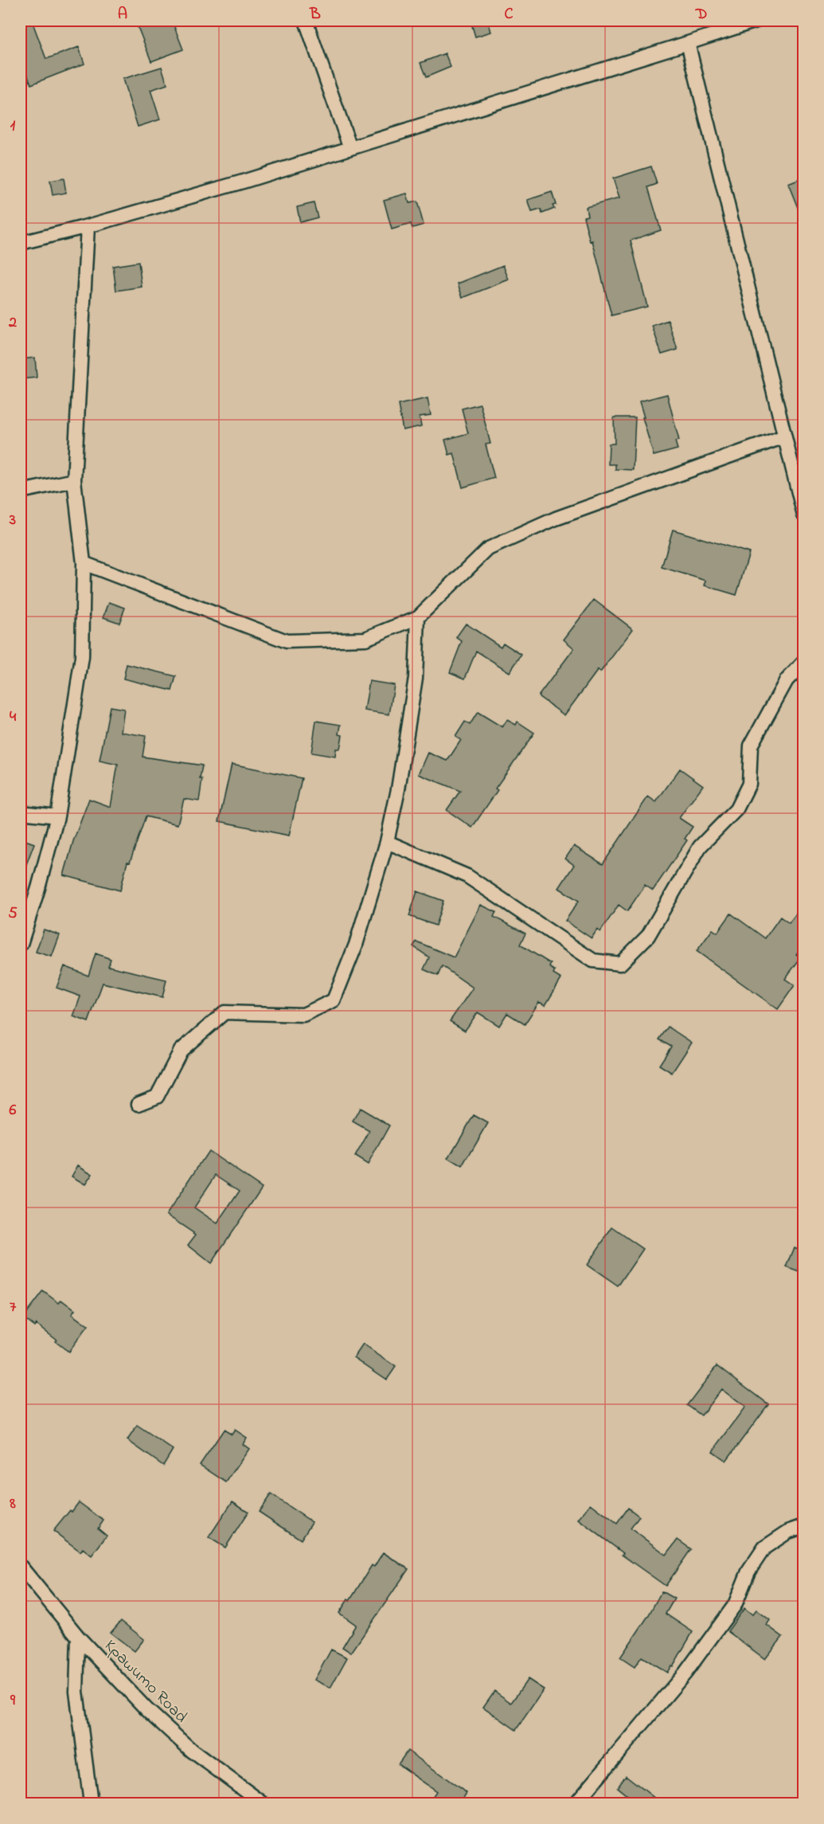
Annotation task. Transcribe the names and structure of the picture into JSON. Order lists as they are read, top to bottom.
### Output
{
  "streets": {
    "street": ["Kpawumo Road"]
  },
  "grid": {
    "columns": [
      "A",
      "B",
      "C",
      "D"
    ],
    "rows": [
      "1",
      "2",
      "3",
      "4",
      "5",
      "6",
      "7",
      "8",
      "9"
    ]
  }
}
